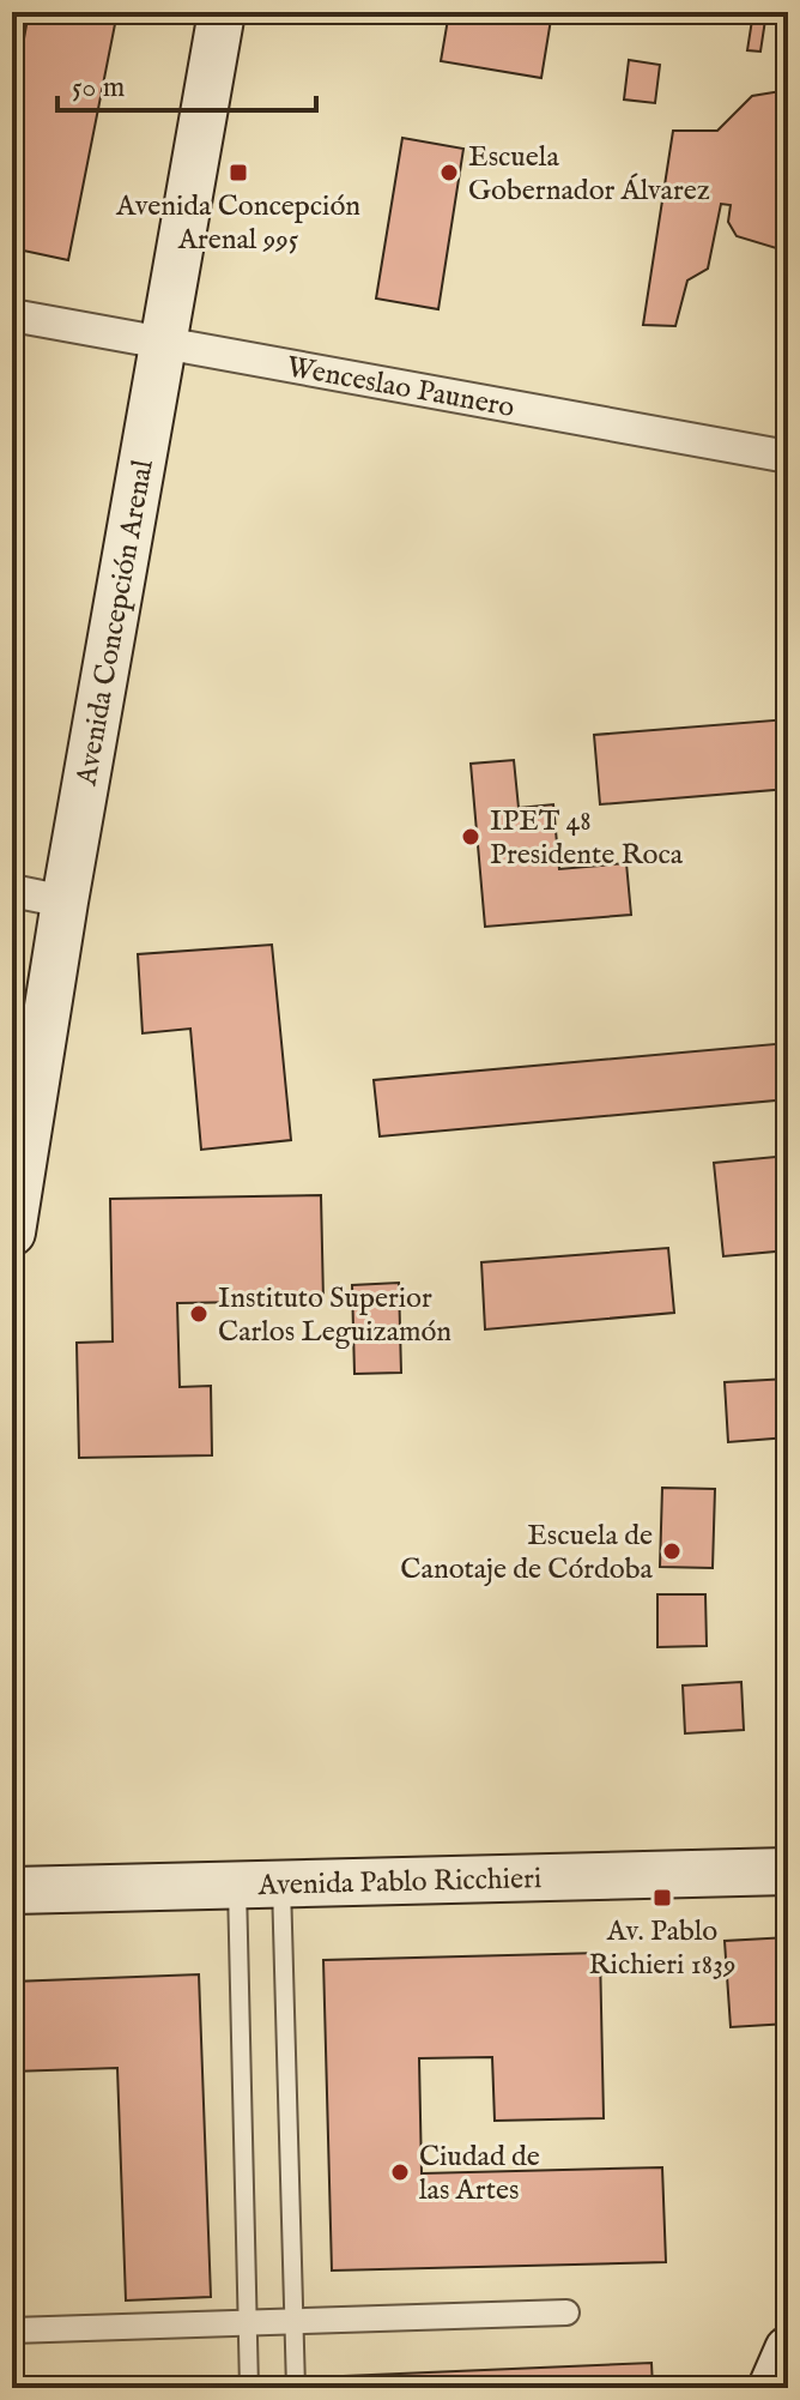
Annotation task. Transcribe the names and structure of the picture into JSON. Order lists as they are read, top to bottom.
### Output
{
  "streets": {
    "main road": ["Avenida Concepción Arenal", "Avenida Pablo Ricchieri"],
    "street": ["Wenceslao Paunero"]
  },
  "crossings": [
    ["Wenceslao Paunero", "Avenida Concepción Arenal"]
  ],
  "places": {
    "transit": ["Avenida Concepción Arenal 995", "Av. Pablo Richieri 1839"],
    "other": [
      "Escuela Gobernador Álvarez",
      "IPET 48 Presidente Roca",
      "Instituto Superior Carlos Leguizamón",
      "Escuela de Canotaje de Córdoba",
      "Ciudad de las Artes"
    ]
  },
  "scale_bar": "50 m"
}
